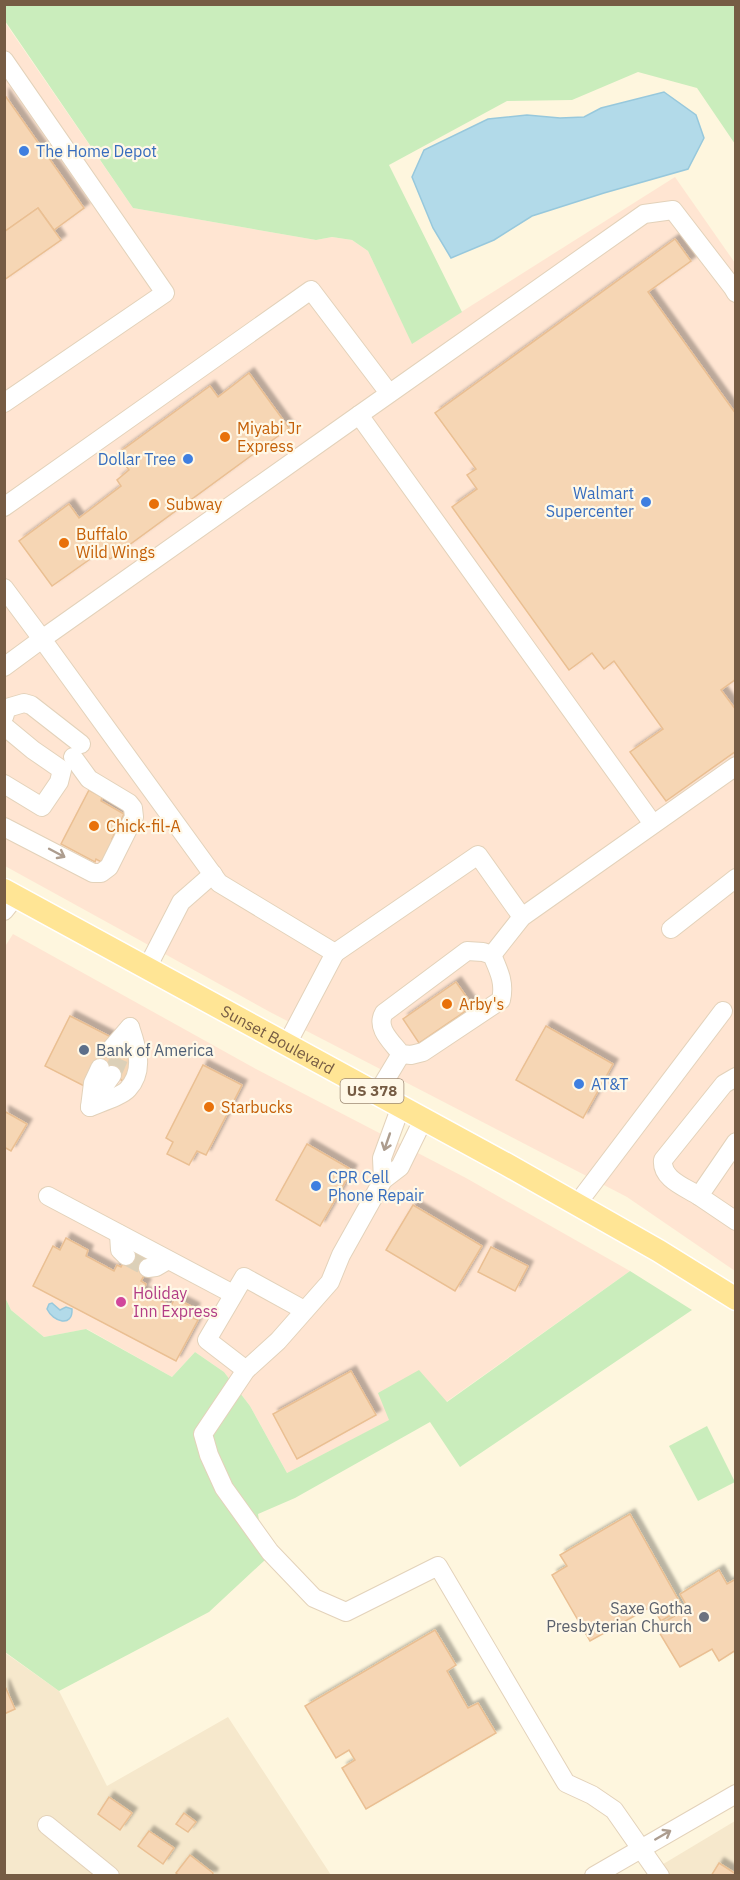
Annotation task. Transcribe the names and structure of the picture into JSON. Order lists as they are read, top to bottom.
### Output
{
  "streets": {
    "main road": ["Sunset Boulevard", "US 378"]
  },
  "places": [
    "The Home Depot",
    "Miyabi Jr Express",
    "Dollar Tree",
    "Walmart Supercenter",
    "Subway",
    "Buffalo Wild Wings",
    "Chick-fil-A",
    "Arby's",
    "Bank of America",
    "AT&T",
    "Starbucks",
    "CPR Cell Phone Repair",
    "Holiday Inn Express",
    "Saxe Gotha Presbyterian Church"
  ]
}
